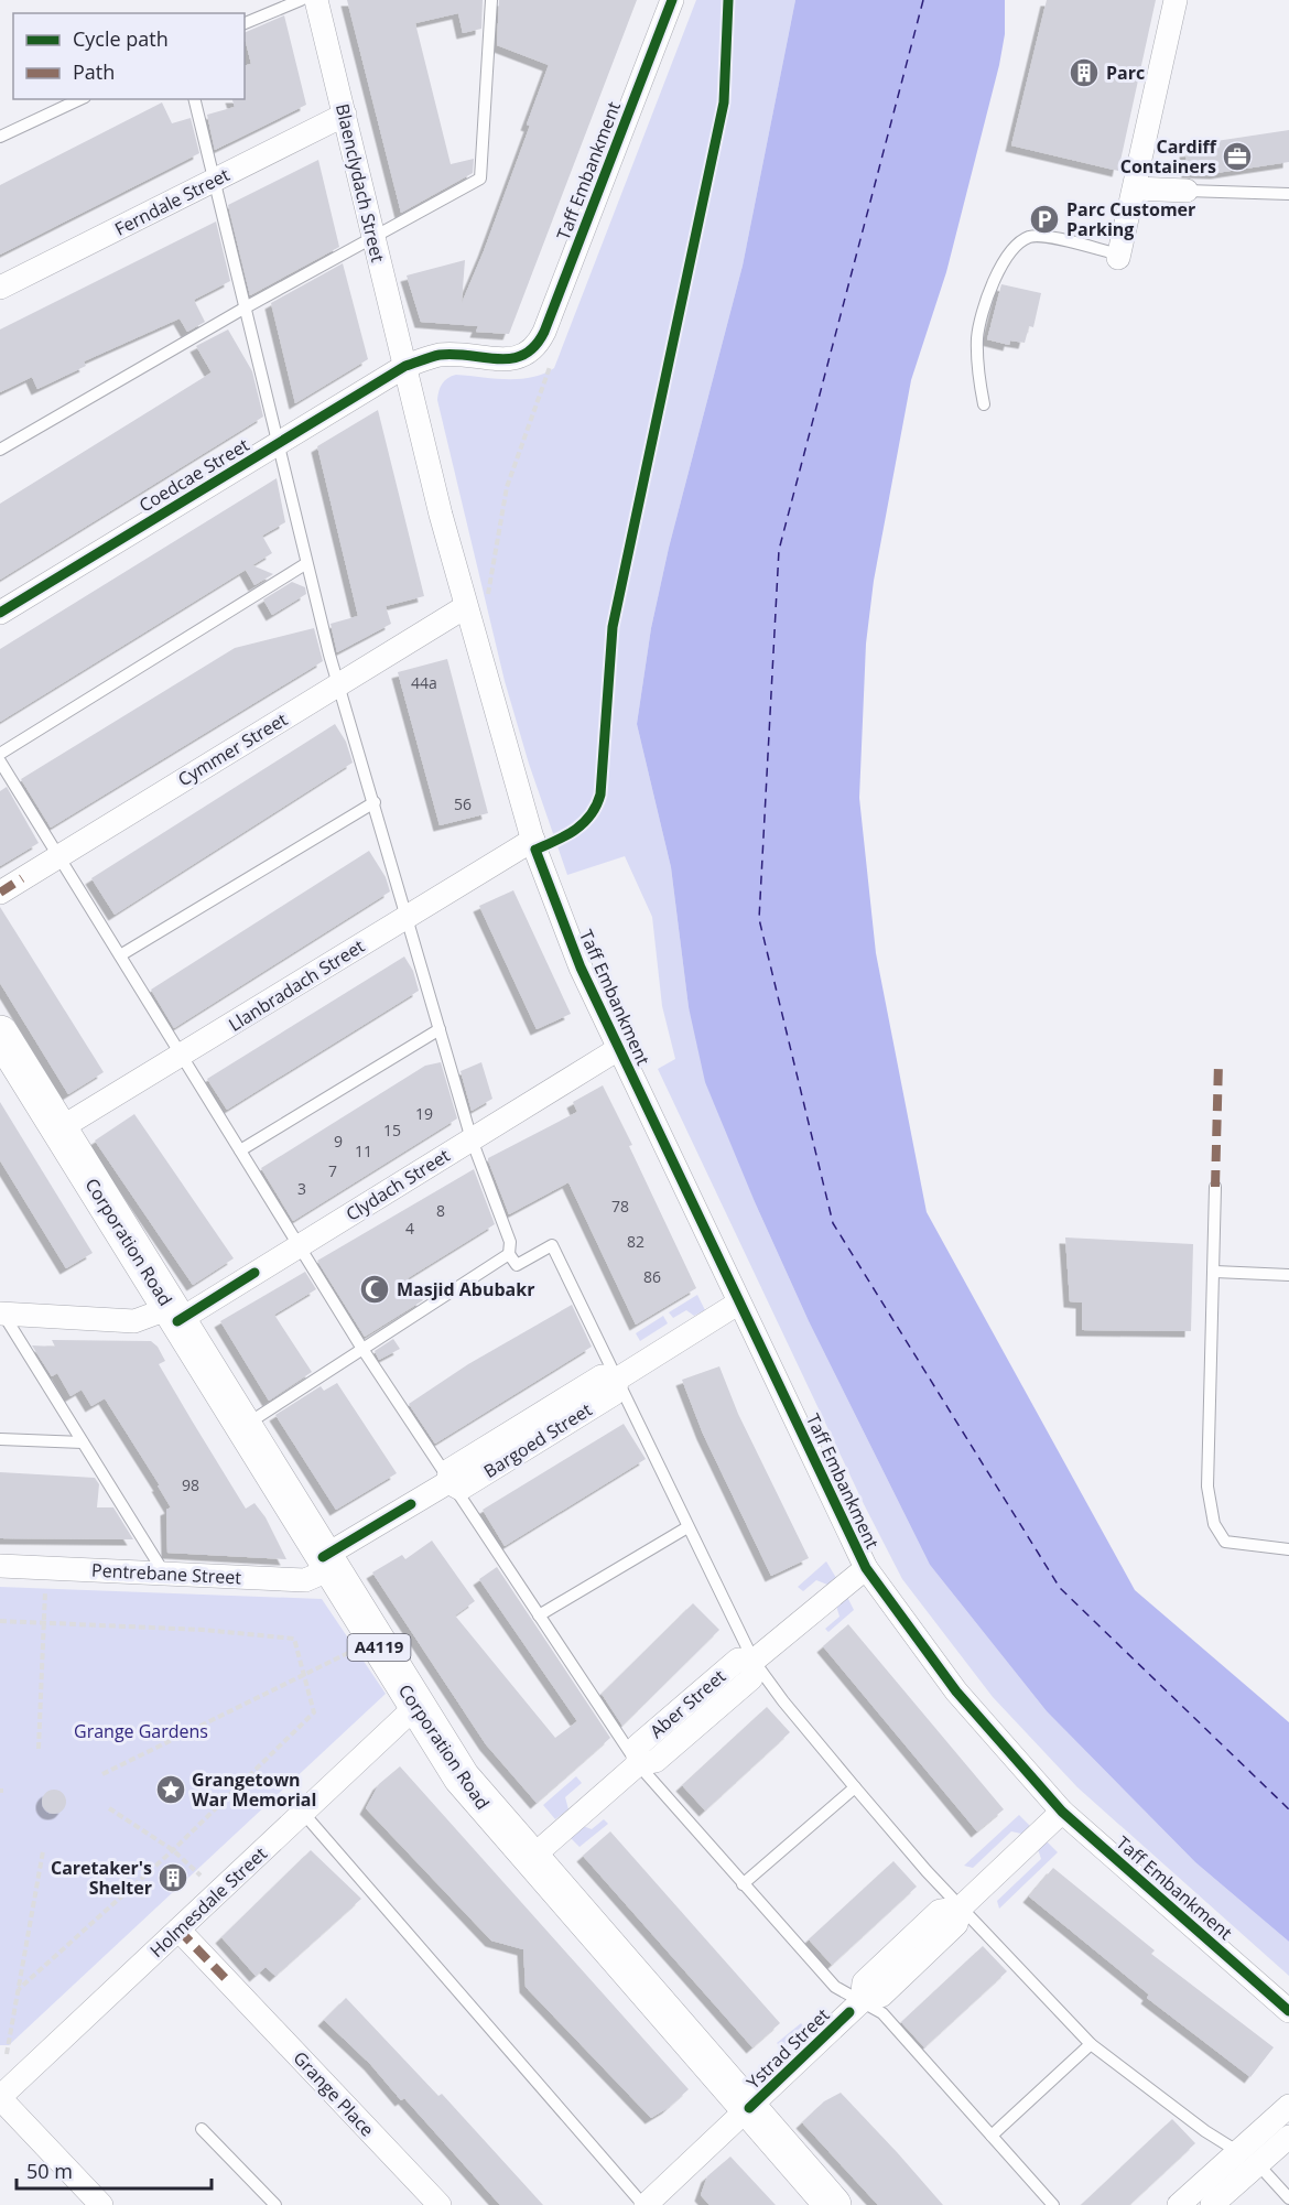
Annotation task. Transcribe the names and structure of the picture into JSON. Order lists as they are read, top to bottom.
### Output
{
  "streets": {
    "main road": ["Corporation Road", "A4119"],
    "street": [
      "Taff Embankment",
      "Blaenclydach Street",
      "Ferndale Street",
      "Coedcae Street",
      "Cymmer Street",
      "Llanbradach Street",
      "Clydach Street",
      "Bargoed Street",
      "Pentrebane Street",
      "Aber Street",
      "Holmesdale Street",
      "Ystrad Street",
      "Grange Place"
    ]
  },
  "crossings": [
    ["Taff Embankment", "Blaenclydach Street"],
    ["Taff Embankment", "Coedcae Street"],
    ["Taff Embankment", "Cymmer Street"],
    ["Taff Embankment", "Llanbradach Street"],
    ["Taff Embankment", "Clydach Street"],
    ["Taff Embankment", "Bargoed Street"],
    ["Taff Embankment", "Aber Street"],
    ["Taff Embankment", "Ystrad Street"],
    ["Blaenclydach Street", "Ferndale Street"],
    ["Blaenclydach Street", "Coedcae Street"],
    ["Llanbradach Street", "Corporation Road"],
    ["Clydach Street", "Corporation Road"],
    ["Corporation Road", "Bargoed Street"],
    ["Corporation Road", "Pentrebane Street"],
    ["Corporation Road", "Aber Street"],
    ["Corporation Road", "Holmesdale Street"],
    ["Corporation Road", "Ystrad Street"],
    ["Bargoed Street", "Pentrebane Street"],
    ["Holmesdale Street", "Grange Place"]
  ],
  "parks": ["Grange Gardens"],
  "places": {
    "building": ["Parc", "Caretaker's Shelter"],
    "office": ["Cardiff Containers"],
    "parking": ["Parc Customer Parking"],
    "mosque": ["Masjid Abubakr"],
    "place": ["Grangetown War Memorial"]
  },
  "house_numbers": [
    "44a",
    "56",
    "19",
    "15",
    "9",
    "11",
    "7",
    "3",
    "78",
    "8",
    "4",
    "82",
    "86",
    "98"
  ],
  "legend": ["Cycle path", "Path"],
  "scale_bar": "50 m"
}
